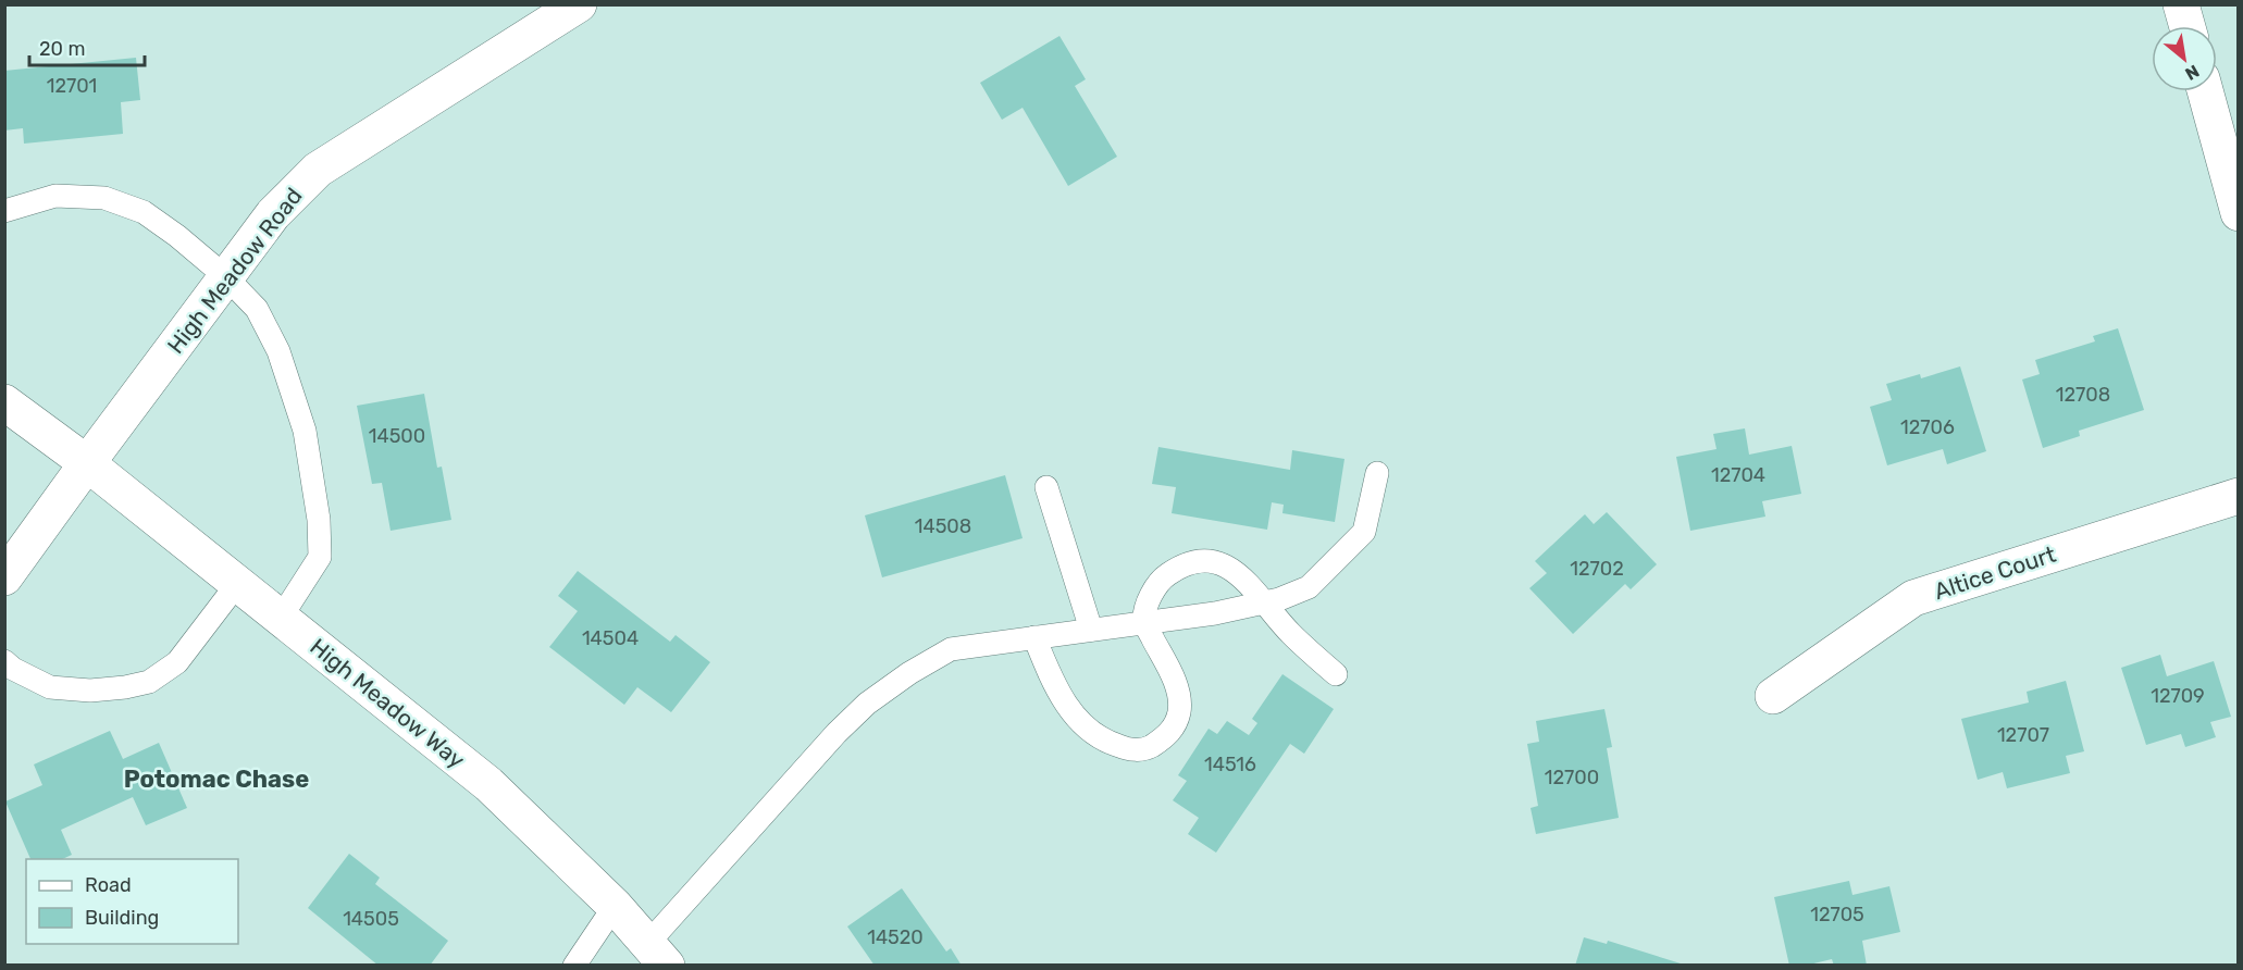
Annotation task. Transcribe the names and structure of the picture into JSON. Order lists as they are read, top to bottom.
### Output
{
  "streets": {
    "street": ["High Meadow Road", "Altice Court", "High Meadow Way"]
  },
  "crossings": [
    ["High Meadow Road", "High Meadow Way"]
  ],
  "districts": ["Potomac Chase"],
  "house_numbers": [
    "12701",
    "12708",
    "12706",
    "14500",
    "12704",
    "14508",
    "12702",
    "14504",
    "12709",
    "12707",
    "14516",
    "12700",
    "12705",
    "14505",
    "14520"
  ],
  "legend": ["Road", "Building"],
  "scale_bar": "20 m",
  "north": "bottom right"
}
